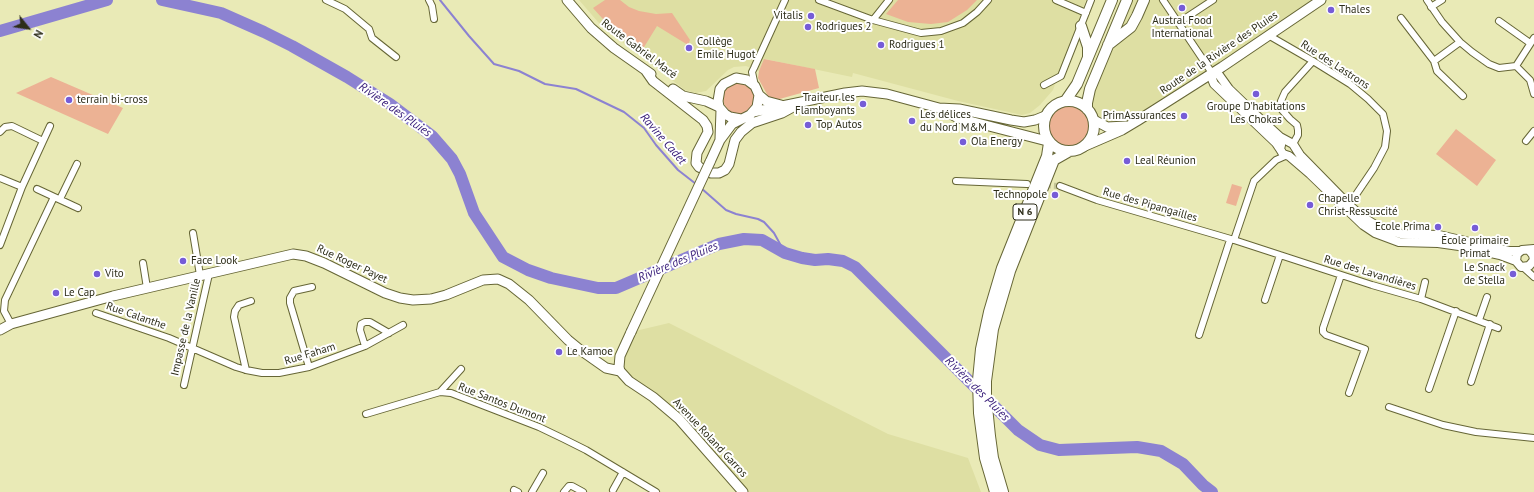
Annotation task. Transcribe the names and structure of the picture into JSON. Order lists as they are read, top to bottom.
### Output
{
  "streets": {
    "main road": [
      "Route Gabriel Macé",
      "Route de la Rivière des Pluies",
      "N 6",
      "Rue Roger Payet",
      "Avenue Roland Garros"
    ],
    "street": [
      "Rue des Lastrons",
      "Rue des Pipangailles",
      "Rue des Lavandières",
      "Rue Calanthe",
      "Impasse de la Vanille",
      "Rue Faham",
      "Rue Santos Dumont"
    ]
  },
  "crossings": [
    ["Route de la Rivière des Pluies", "Rue des Lastrons"],
    ["Rue des Pipangailles", "Rue des Lavandières"],
    ["Rue Roger Payet", "Impasse de la Vanille"],
    ["Rue Roger Payet", "Avenue Roland Garros"],
    ["Rue Calanthe", "Impasse de la Vanille"],
    ["Rue Calanthe", "Rue Faham"],
    ["Impasse de la Vanille", "Rue Faham"]
  ],
  "water": ["Rivière des Pluies", "Ravine Cadet"],
  "places": [
    "Austral Food International",
    "Thales",
    "Vitalis",
    "Rodrigues 2",
    "Rodrigues 1",
    "Collège Emile Hugot",
    "Groupe D'habitations Les Chokas",
    "terrain bi-cross",
    "Traiteur les Flamboyants",
    "PrimAssurances",
    "Les délices du Nord M&M",
    "Top Autos",
    "Ola Energy",
    "Leal Réunion",
    "Technopole",
    "Chapelle Christ-Ressuscité",
    "Ecole Prima",
    "École primaire Primat",
    "Face Look",
    "Vito",
    "Le Snack de Stella",
    "Le Cap",
    "Le Kamoe"
  ],
  "north": "bottom right"
}
